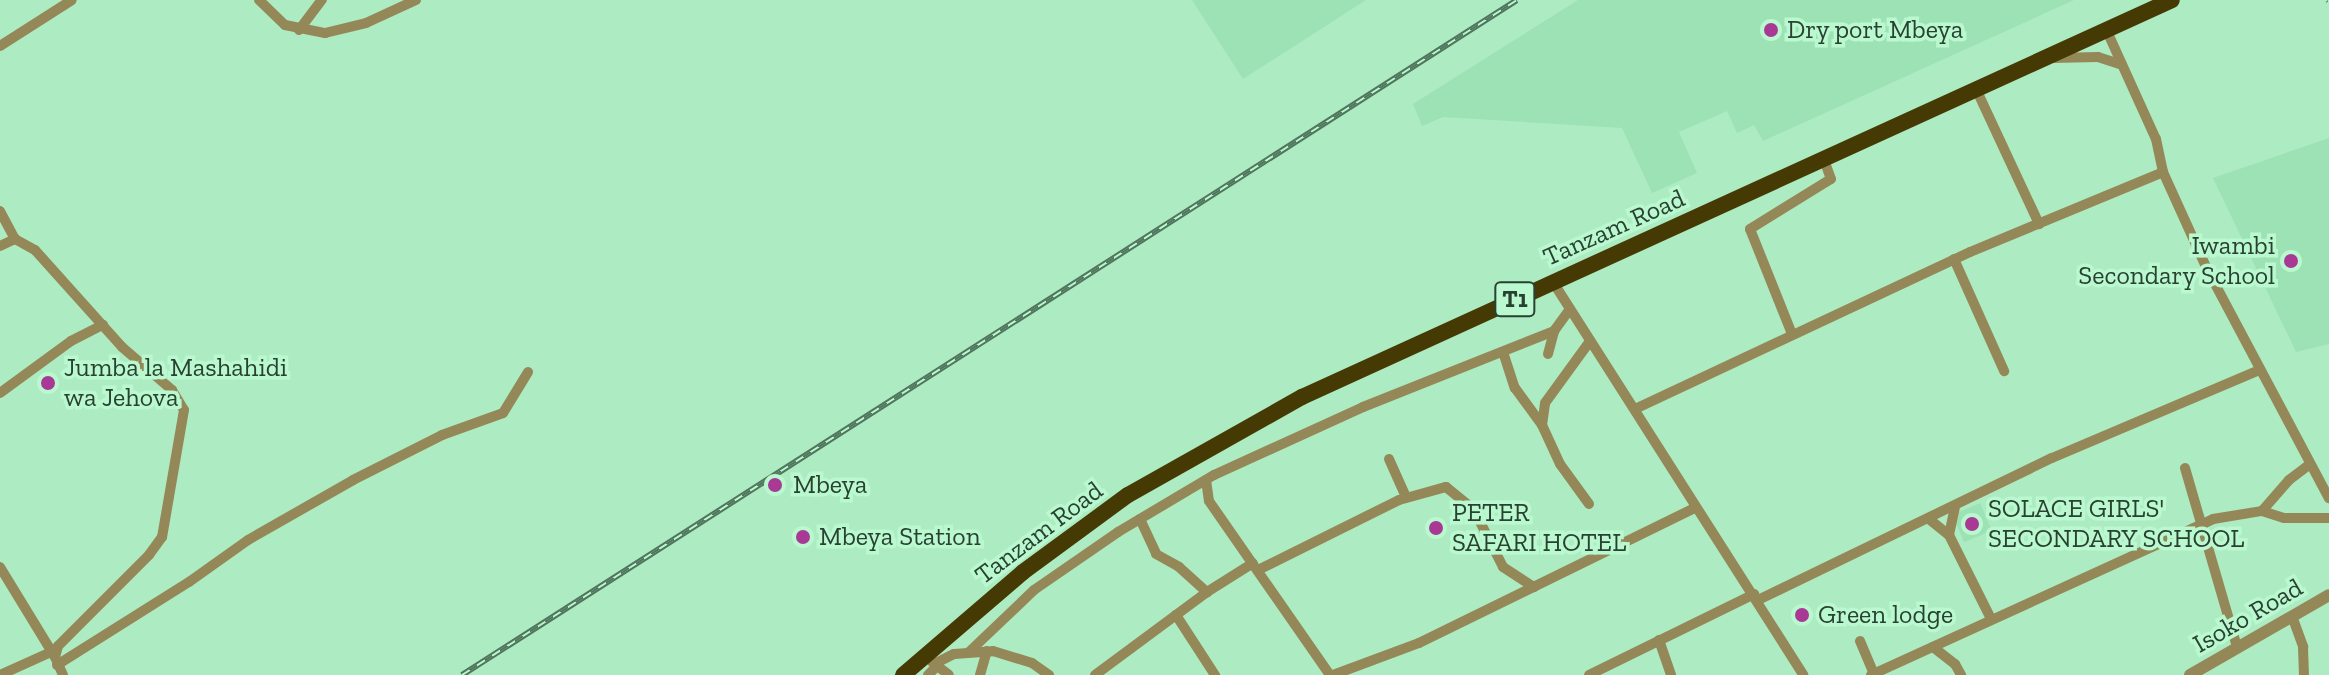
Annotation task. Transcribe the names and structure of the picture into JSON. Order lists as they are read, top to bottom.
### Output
{
  "streets": {
    "highway": ["Tanzam Road", "T1"],
    "street": ["Isoko Road"]
  },
  "places": [
    "Dry port Mbeya",
    "Iwambi Secondary School",
    "Jumba la Mashahidi wa Jehova",
    "Mbeya",
    "SOLACE GIRLS' SECONDARY SCHOOL",
    "PETER SAFARI HOTEL",
    "Mbeya Station",
    "Green lodge"
  ]
}
